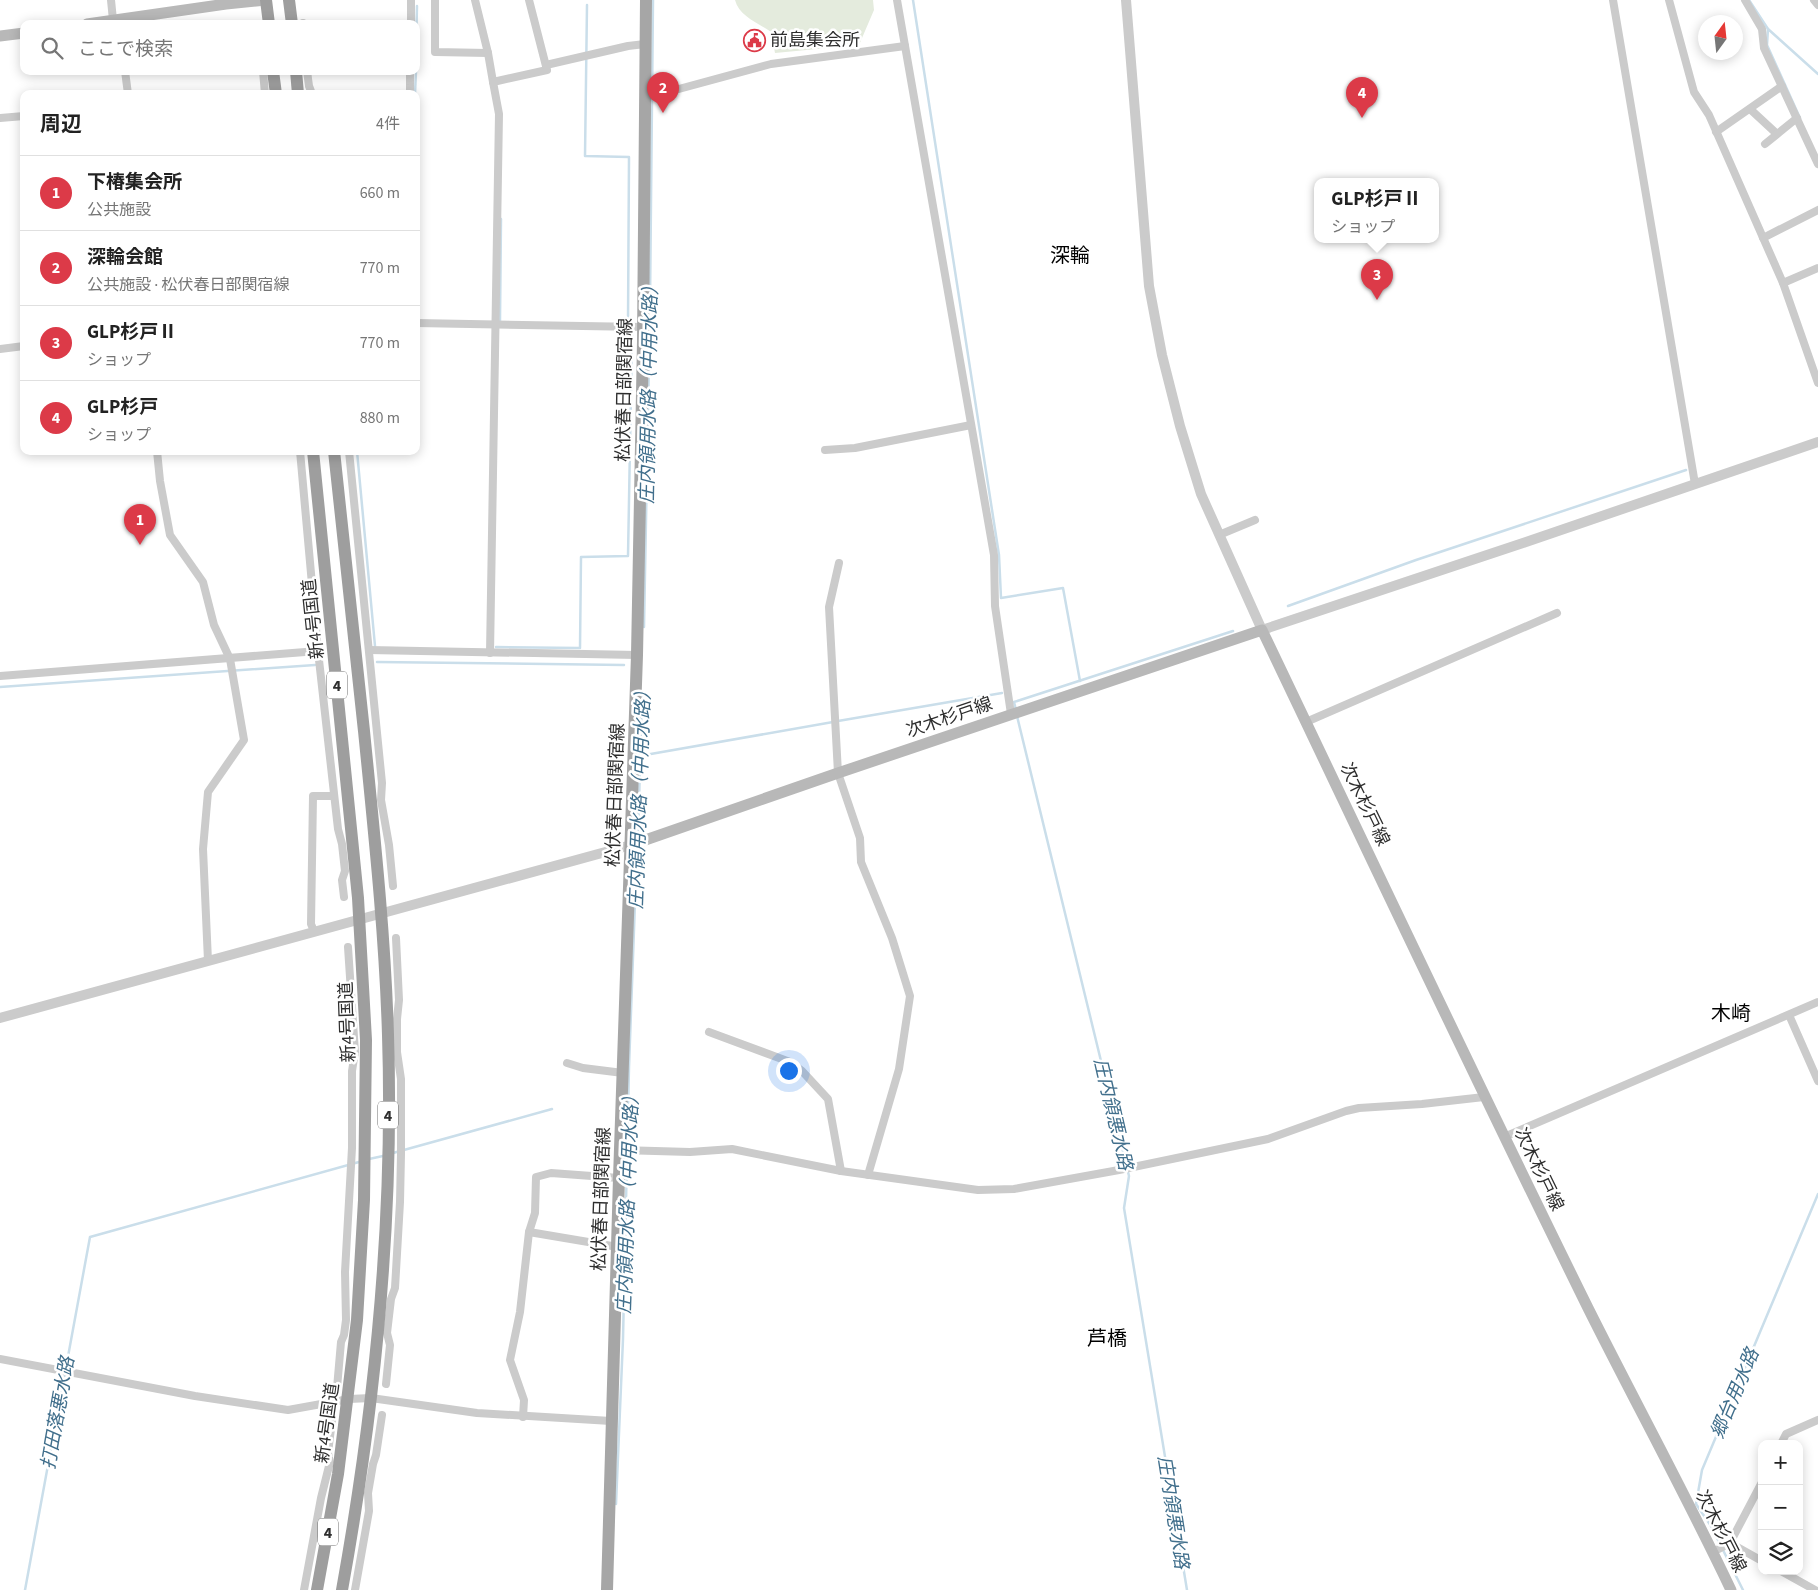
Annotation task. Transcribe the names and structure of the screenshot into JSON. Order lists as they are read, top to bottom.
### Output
{
  "streets": {
    "highway": ["新4号国道", "4"],
    "main road": ["松伏春日部関宿線", "次木杉戸線"]
  },
  "crossings": [
    ["松伏春日部関宿線", "次木杉戸線"]
  ],
  "districts": ["深輪", "木崎", "芦橋"],
  "water": [
    "庄内領用水路（中用水路）",
    "庄内領悪水路",
    "郷台用水路",
    "打田落悪水路"
  ],
  "places": {
    "public building": ["前島集会所"]
  },
  "north": "top",
  "page": {
    "search": "ここで検索",
    "pins": [
      "2",
      "4",
      "3",
      "1"
    ],
    "heading": ["周辺", "4件"],
    "list": [
      {
        "mark": "1",
        "name": "下椿集会所",
        "note": "公共施設",
        "value": "660 m"
      },
      {
        "mark": "2",
        "name": "深輪会館",
        "note": "公共施設 · 松伏春日部関宿線",
        "value": "770 m"
      },
      {
        "mark": "3",
        "name": "GLP杉戸Ⅱ",
        "note": "ショップ",
        "value": "770 m"
      },
      {
        "mark": "4",
        "name": "GLP杉戸",
        "note": "ショップ",
        "value": "880 m"
      }
    ],
    "popup": ["GLP杉戸Ⅱ", "ショップ"],
    "map_buttons": ["+", "−"]
  }
}
